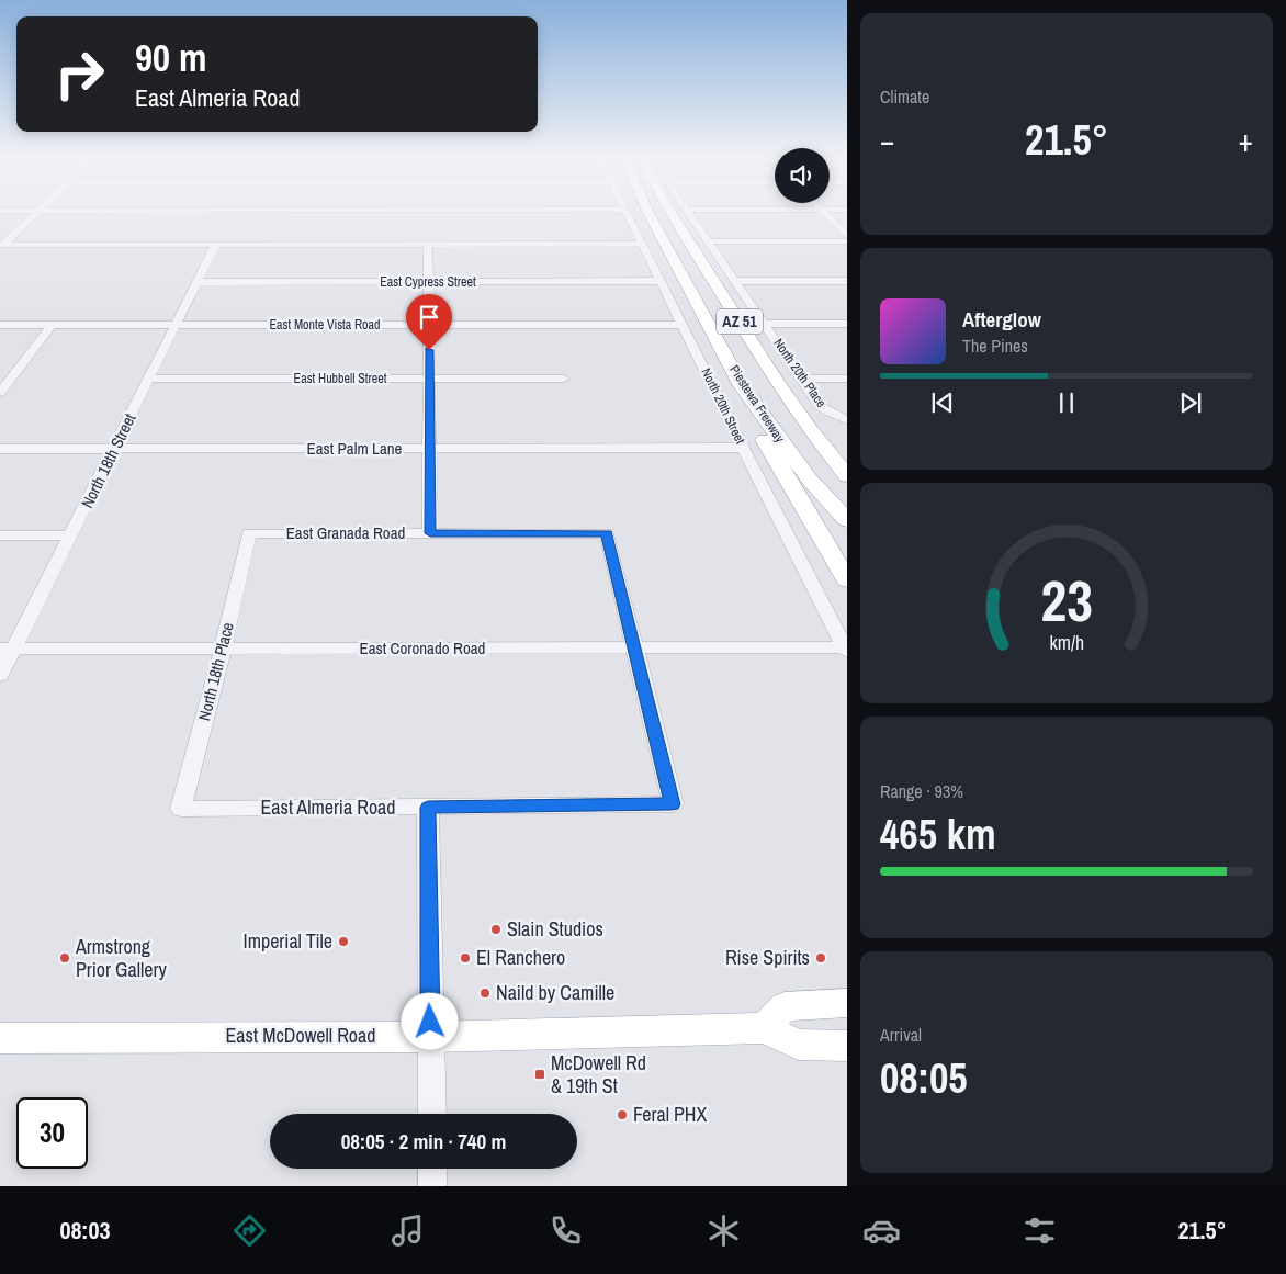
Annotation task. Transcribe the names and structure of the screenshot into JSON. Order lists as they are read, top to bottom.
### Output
{
  "streets": {
    "highway": ["AZ 51", "Piestewa Freeway"],
    "main road": ["East McDowell Road"],
    "street": [
      "East Cypress Street",
      "East Monte Vista Road",
      "North 20th Place",
      "East Hubbell Street",
      "North 20th Street",
      "East Palm Lane",
      "North 18th Street",
      "East Granada Road",
      "East Coronado Road",
      "North 18th Place",
      "East Almeria Road"
    ]
  },
  "crossings": [
    ["East Cypress Street", "North 20th Street"],
    ["East Cypress Street", "North 18th Street"],
    ["East Monte Vista Road", "North 20th Street"],
    ["East Monte Vista Road", "North 18th Street"],
    ["East Hubbell Street", "North 18th Street"],
    ["North 20th Street", "East Palm Lane"],
    ["North 20th Street", "East Coronado Road"],
    ["East Palm Lane", "North 18th Street"],
    ["North 18th Street", "East Coronado Road"],
    ["East Granada Road", "East Coronado Road"],
    ["East Granada Road", "North 18th Place"],
    ["East Granada Road", "East Almeria Road"],
    ["East Coronado Road", "North 18th Place"],
    ["East Coronado Road", "East Almeria Road"],
    ["North 18th Place", "East Almeria Road"]
  ],
  "places": {
    "other": [
      "Slain Studios",
      "Imperial Tile",
      "Armstrong Prior Gallery",
      "El Ranchero",
      "Rise Spirits",
      "Naild by Camille",
      "Feral PHX"
    ],
    "transit": ["McDowell Rd & 19th St"]
  },
  "page": {
    "tile": [
      "Climate",
      ["Range · 93%", "465 km"],
      ["Arrival", "08:05"]
    ],
    "turn": ["90 m", "East Almeria Road"],
    "heat": ["−", "21.5°", "+"],
    "song": ["Afterglow", "The Pines"],
    "limit": "30",
    "trip": "08:05 · 2 min · 740 m",
    "tabs": ["08:03", "21.5°"],
    "gauge": ["23", "km/h"]
  }
}
